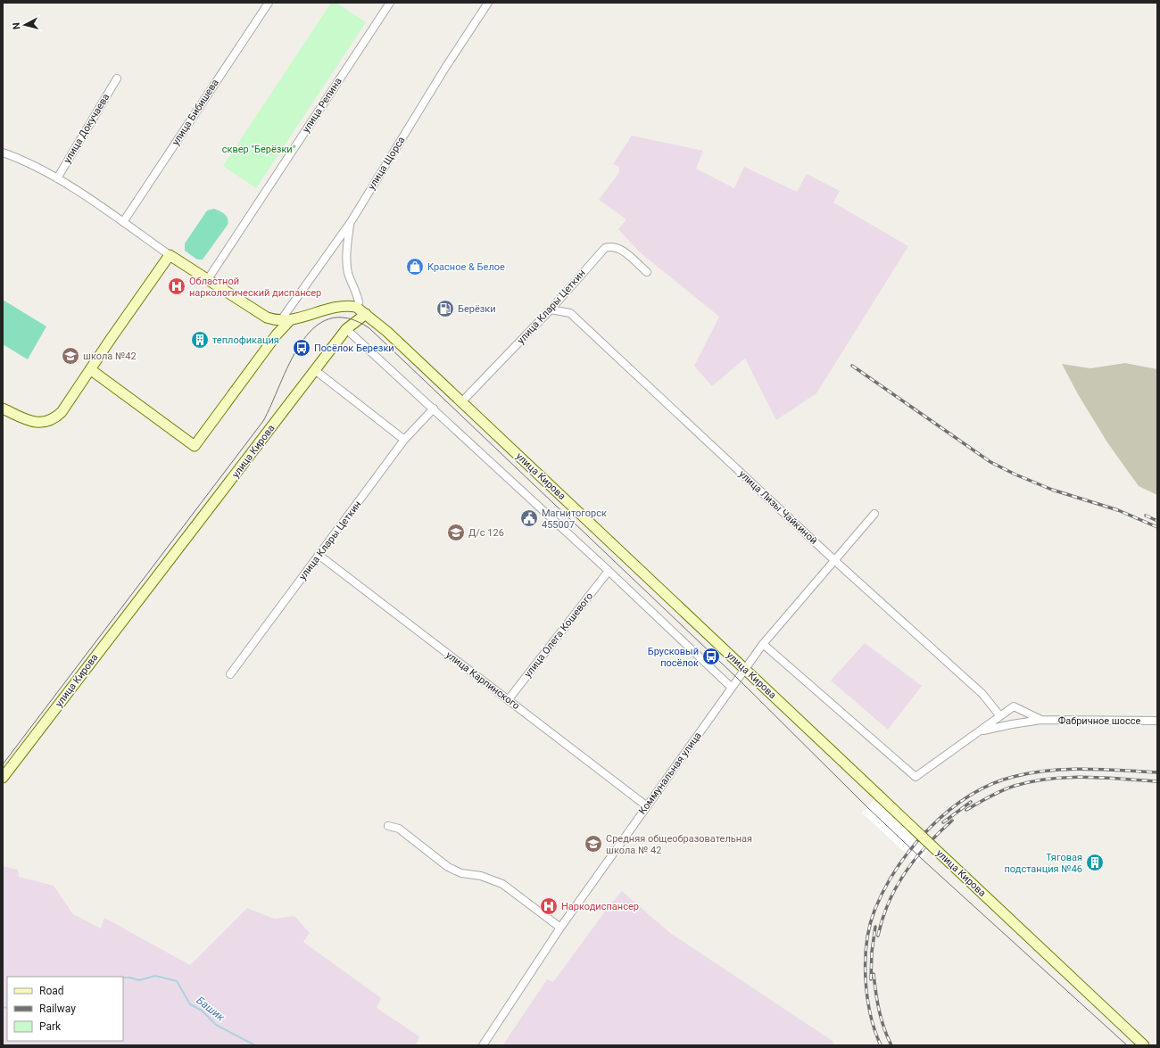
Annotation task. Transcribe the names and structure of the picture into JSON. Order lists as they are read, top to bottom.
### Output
{
  "streets": {
    "main road": ["улица Кирова"],
    "street": [
      "улица Репина",
      "улица Бибишева",
      "улица Докучаева",
      "улица Щорса",
      "улица Клары Цеткин",
      "улица Лизы Чайкиной",
      "улица Олега Кошевого",
      "улица Карпинского",
      "Фабричное шоссе",
      "Коммунальная улица"
    ]
  },
  "crossings": [
    ["улица Клары Цеткин", "улица Кирова"],
    ["улица Клары Цеткин", "улица Лизы Чайкиной"],
    ["улица Клары Цеткин", "улица Карпинского"],
    ["улица Кирова", "Коммунальная улица"],
    ["улица Лизы Чайкиной", "Фабричное шоссе"],
    ["улица Лизы Чайкиной", "Коммунальная улица"],
    ["улица Олега Кошевого", "улица Карпинского"],
    ["улица Карпинского", "Коммунальная улица"]
  ],
  "water": ["Башик"],
  "parks": ["сквер \"Берёзки\""],
  "places": {
    "shop": ["Красное & Белое"],
    "hospital": ["Областной наркологический диспансер", "Наркодиспансер"],
    "fuel station": ["Берёзки"],
    "building": ["теплофикация", "Тяговая подстанция №46"],
    "bus stop": ["Посёлок Березки", "Брусковый посёлок"],
    "school or university": ["школа №42", "Д/с 126", "Средняя общеобразовательная школа № 42"],
    "public building": ["Магнитогорск 455007"]
  },
  "legend": ["Road", "Railway", "Park"],
  "north": "left"
}
